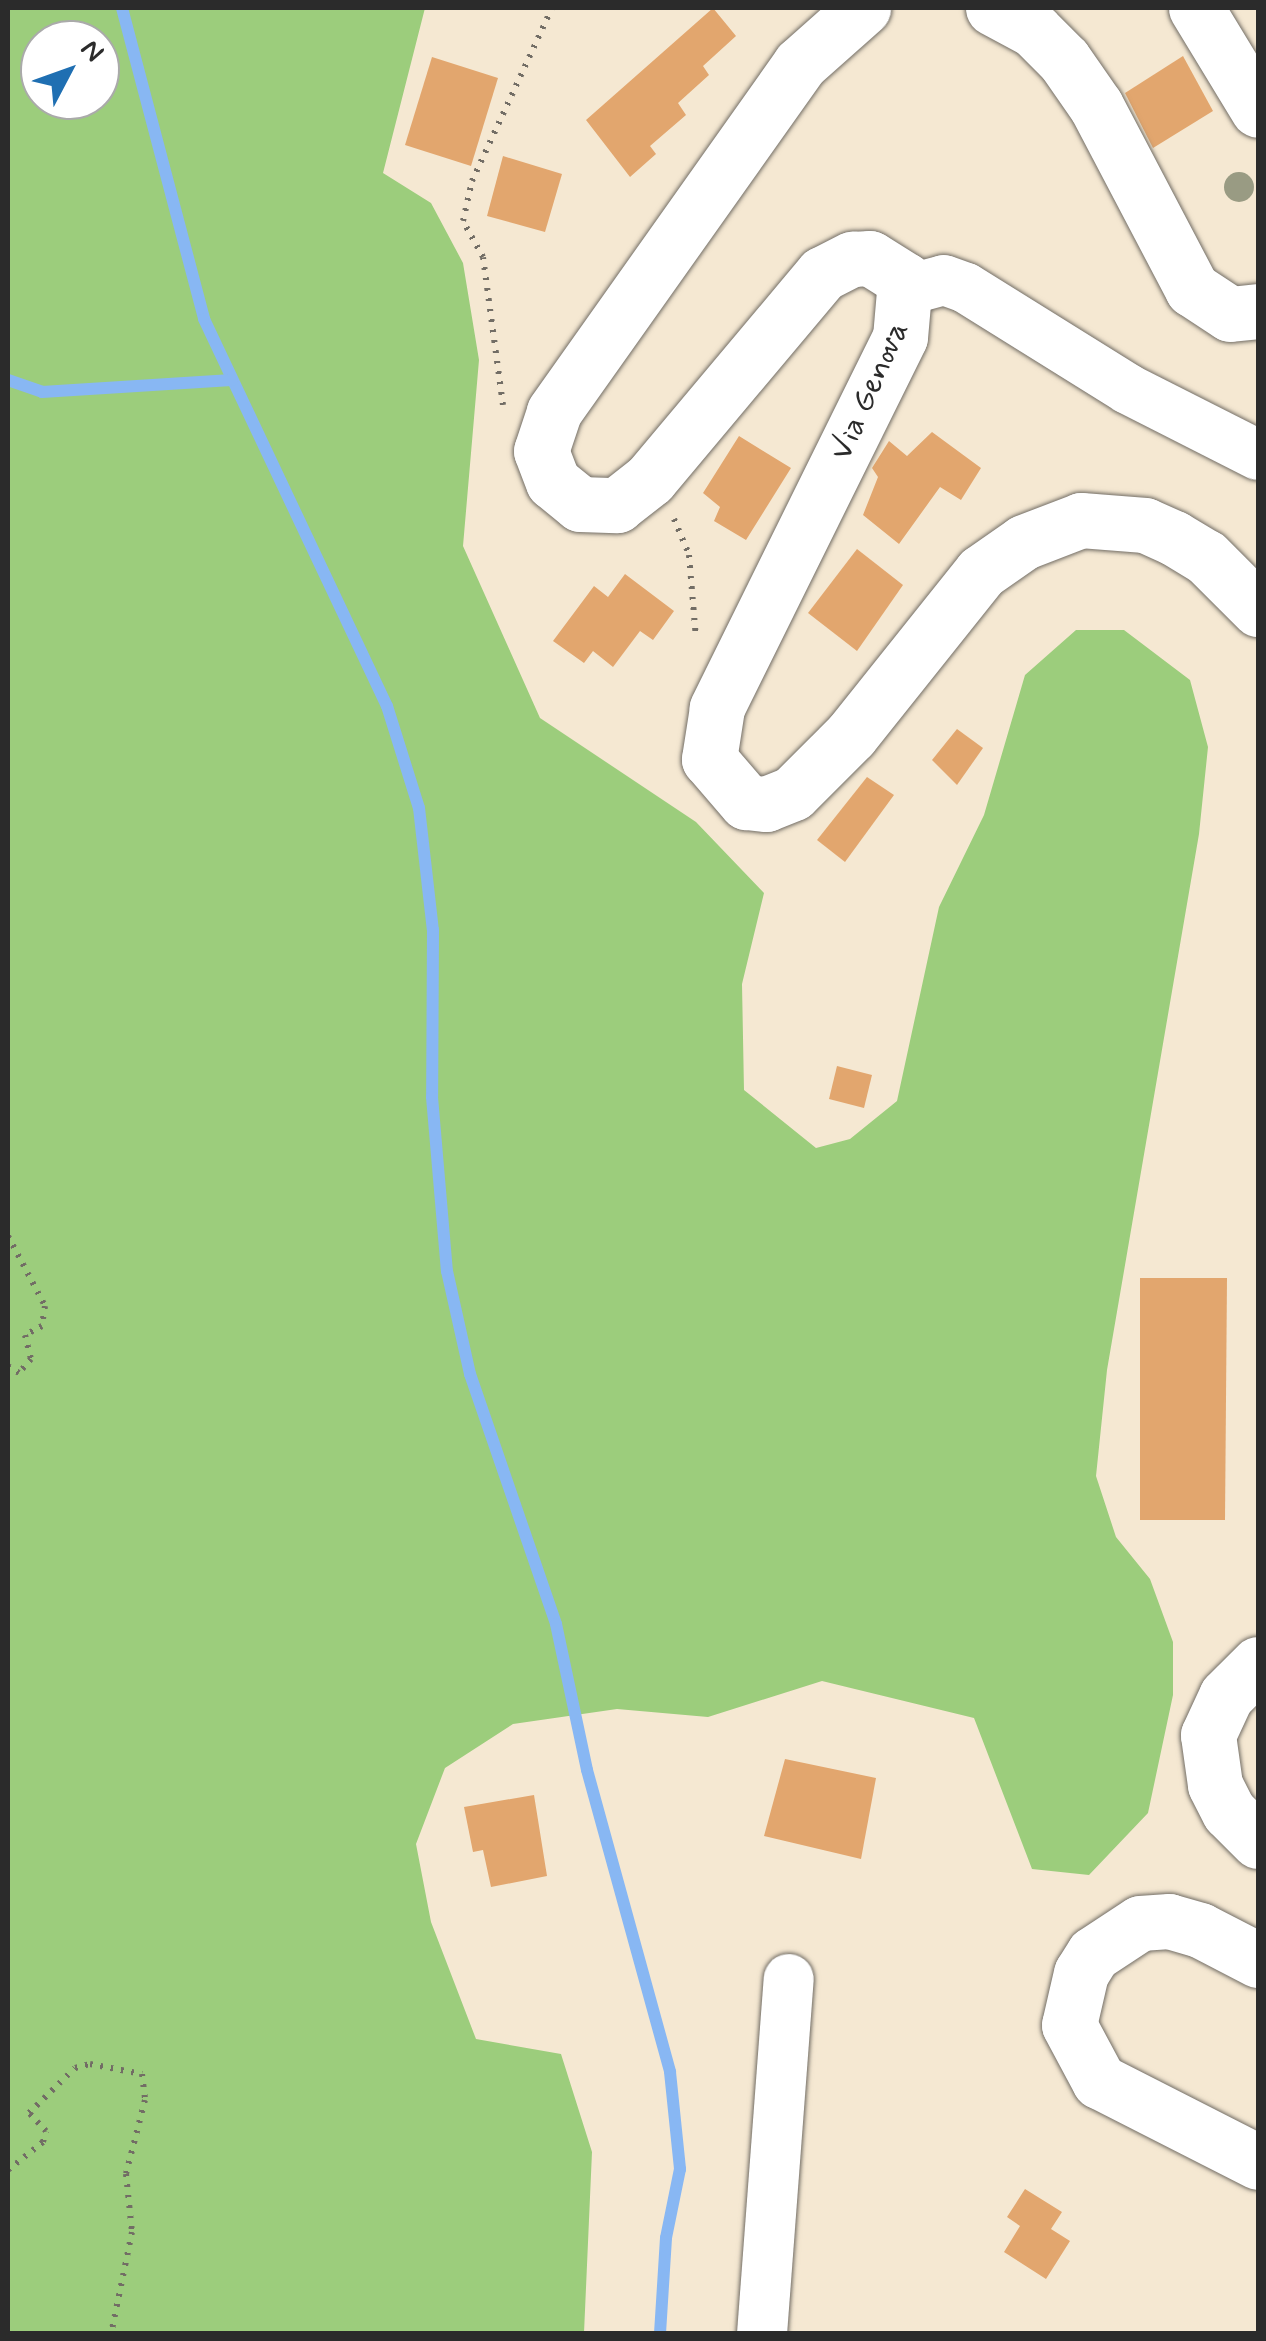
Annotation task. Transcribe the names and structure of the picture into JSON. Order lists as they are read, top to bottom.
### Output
{
  "streets": {
    "main road": ["Via Genova"]
  },
  "north": "top right"
}
